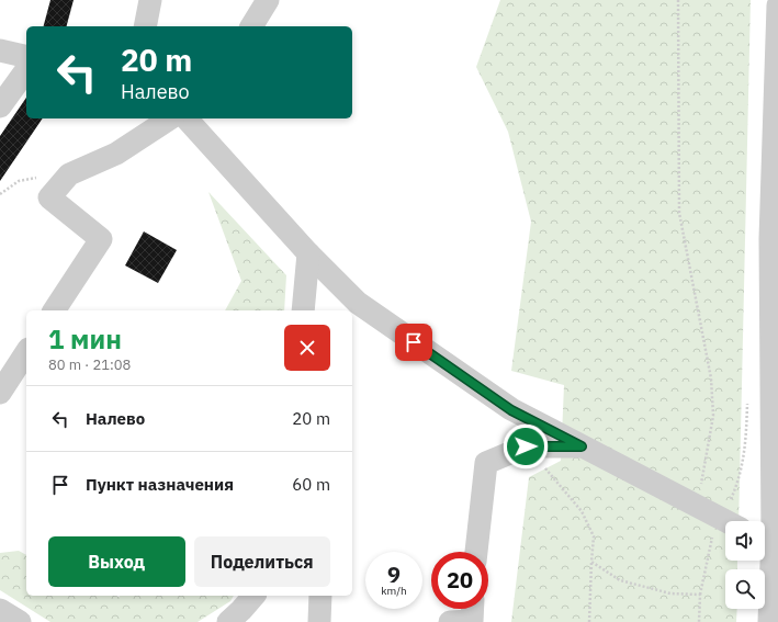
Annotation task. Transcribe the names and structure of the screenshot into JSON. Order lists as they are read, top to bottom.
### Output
{
  "page": {
    "turn": ["20 m", "Налево"],
    "heading": ["1 мин", "80 m · 21:08"],
    "list": [
      {
        "name": "Налево",
        "value": "20 m"
      },
      {
        "name": "Пункт назначения",
        "value": "60 m"
      }
    ],
    "buttons": ["Выход", "Поделиться"],
    "speed": "9 km/h",
    "limit": "20"
  }
}
